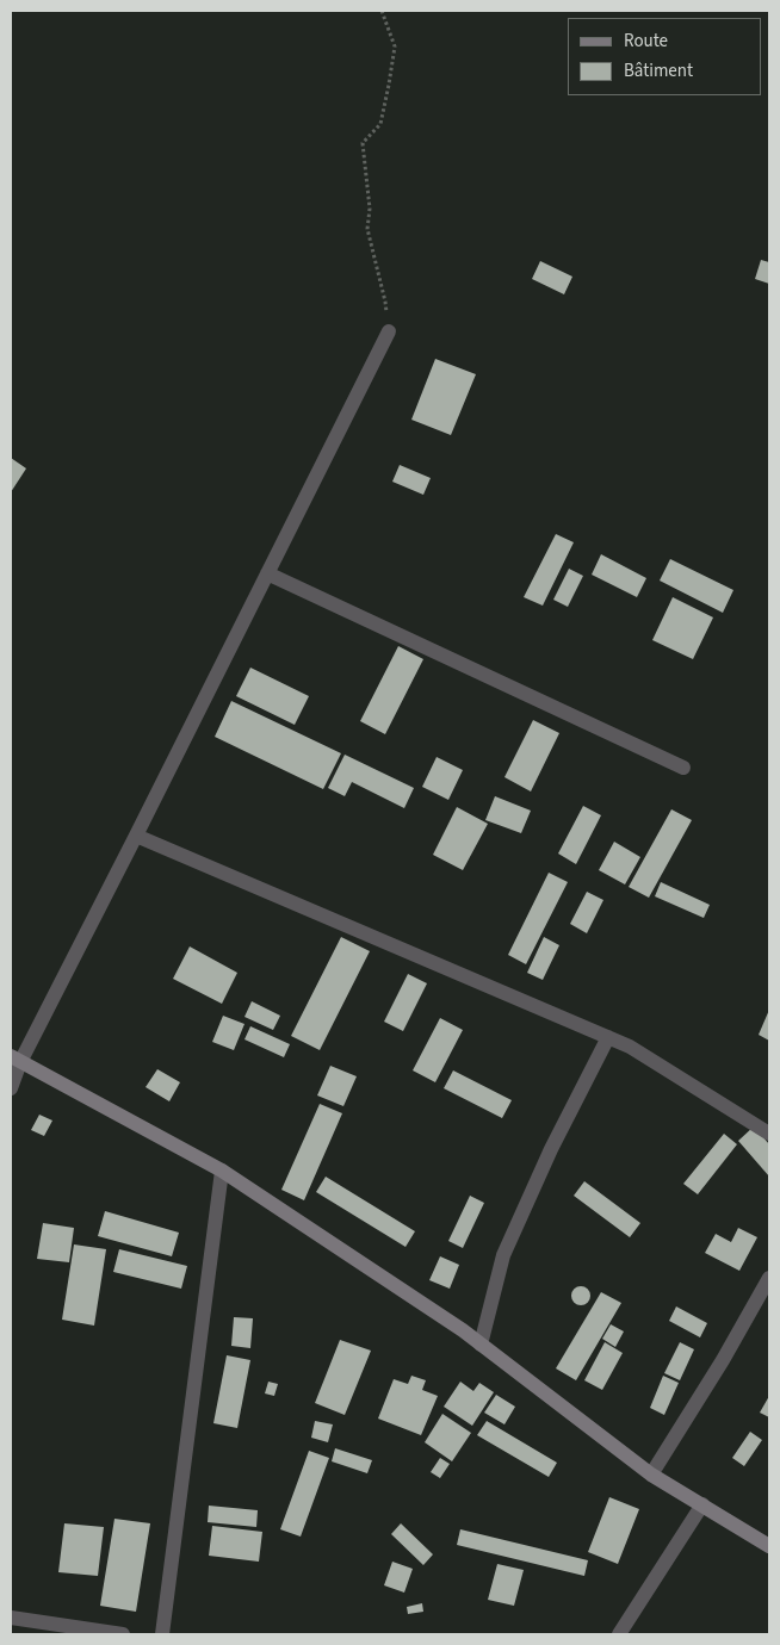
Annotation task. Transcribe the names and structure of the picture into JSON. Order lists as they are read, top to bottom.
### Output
{
  "legend": ["Route", "Bâtiment"]
}
